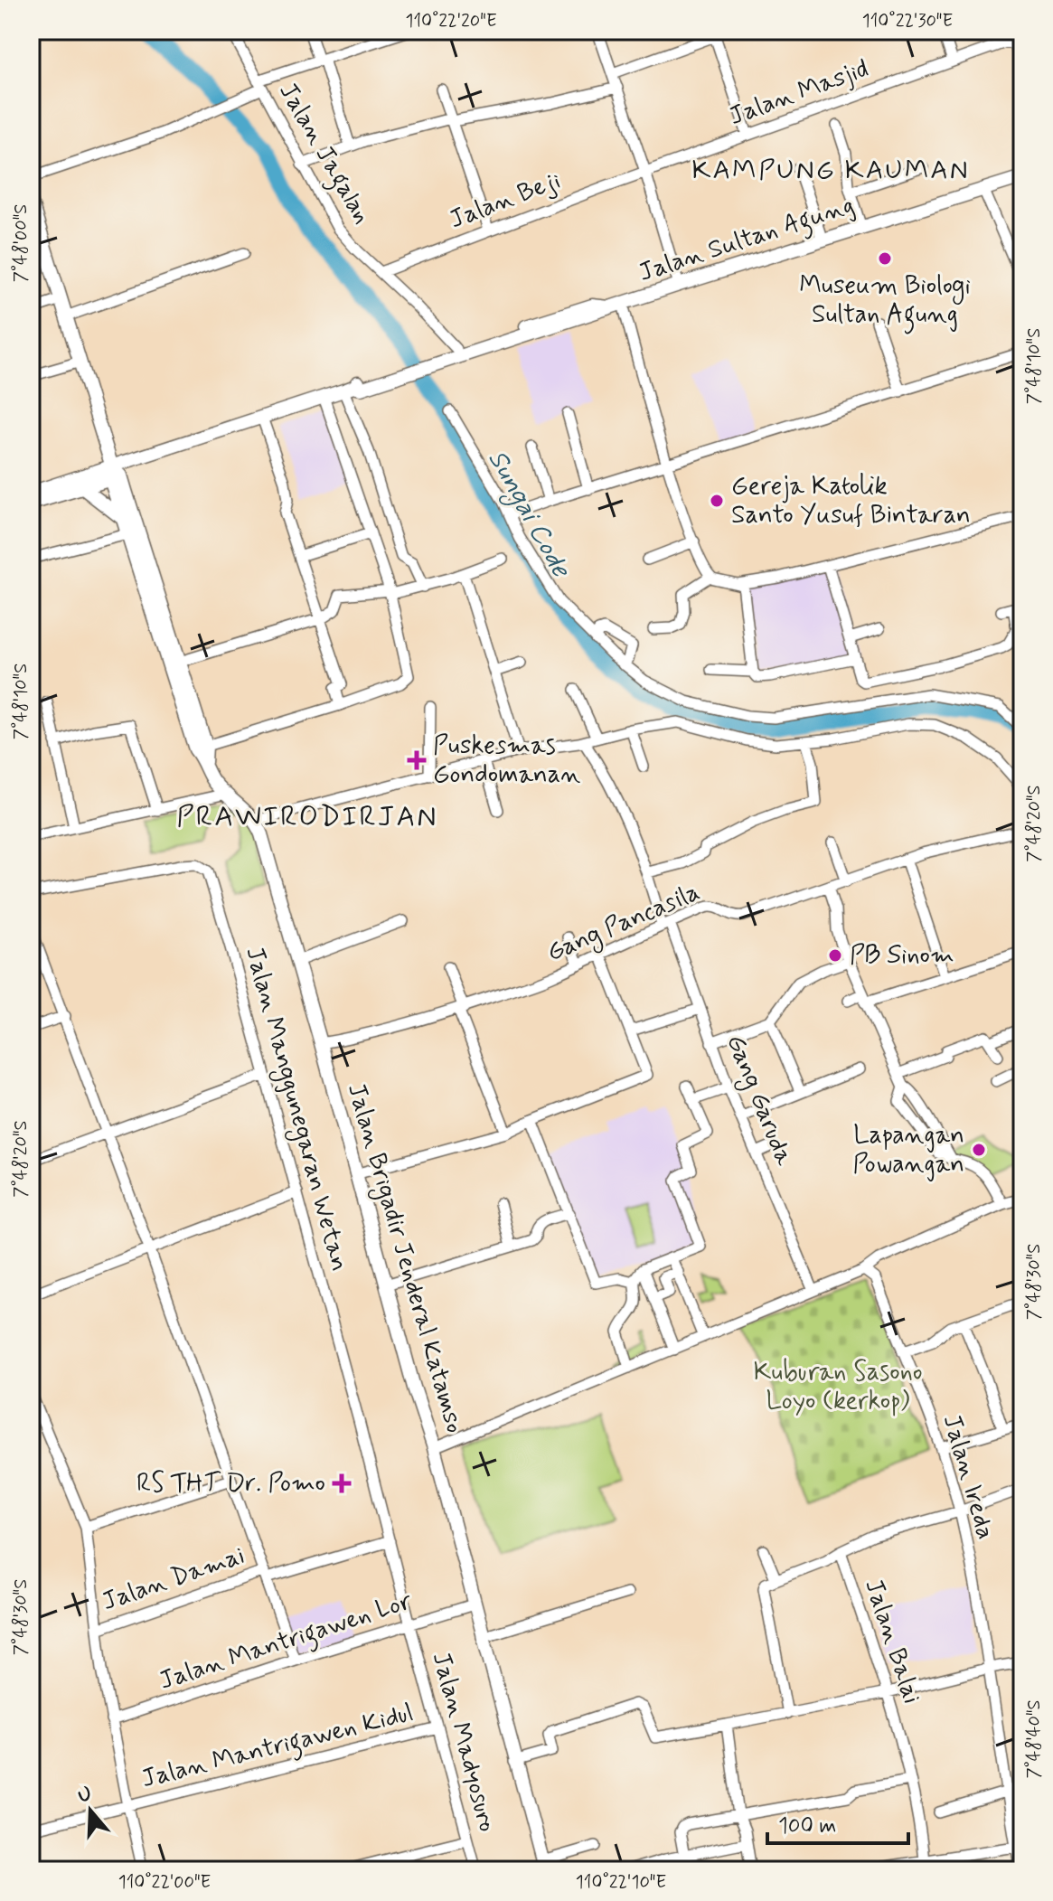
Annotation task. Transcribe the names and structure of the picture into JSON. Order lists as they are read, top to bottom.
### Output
{
  "streets": {
    "main road": ["Jalan Sultan Agung", "Jalan Brigadir Jenderal Katamso"],
    "street": [
      "Jalan Masjid",
      "Jalan Jagalan",
      "Jalan Beji",
      "Gang Pancasila",
      "Gang Garuda",
      "Jalan Manggunegaran Wetan",
      "Jalan Ireda",
      "Jalan Damai",
      "Jalan Mantrigawen Lor",
      "Jalan Balai",
      "Jalan Madyosuro",
      "Jalan Mantrigawen Kidul"
    ]
  },
  "crossings": [
    ["Jalan Masjid", "Jalan Beji"],
    ["Jalan Jagalan", "Jalan Beji"],
    ["Jalan Jagalan", "Jalan Sultan Agung"],
    ["Gang Pancasila", "Gang Garuda"],
    ["Gang Pancasila", "Jalan Brigadir Jenderal Katamso"],
    ["Jalan Manggunegaran Wetan", "Jalan Damai"],
    ["Jalan Manggunegaran Wetan", "Jalan Madyosuro"],
    ["Jalan Brigadir Jenderal Katamso", "Jalan Mantrigawen Lor"],
    ["Jalan Damai", "Jalan Madyosuro"],
    ["Jalan Mantrigawen Lor", "Jalan Madyosuro"],
    ["Jalan Madyosuro", "Jalan Mantrigawen Kidul"]
  ],
  "districts": ["KAMPUNG KAUMAN", "PRAWIRODIRJAN"],
  "water": ["Sungai Code"],
  "parks": ["Kuburan Sasono Loyo (kerkop)"],
  "places": {
    "other": [
      "Museum Biologi Sultan Agung",
      "Gereja Katolik Santo Yusuf Bintaran",
      "PB Sinom",
      "Lapangan Powangan"
    ],
    "health": ["Puskesmas Gondomanan", "RS THT Dr. Pomo"]
  },
  "scale_bar": "100 m",
  "north": "top",
  "coordinates": [
    "110°22'20\"E",
    "110°22'30\"E",
    "7°48'00\"S",
    "7°48'10\"S",
    "7°48'20\"S",
    "7°48'30\"S",
    "7°48'40\"S",
    "110°22'00\"E",
    "110°22'10\"E"
  ]
}
